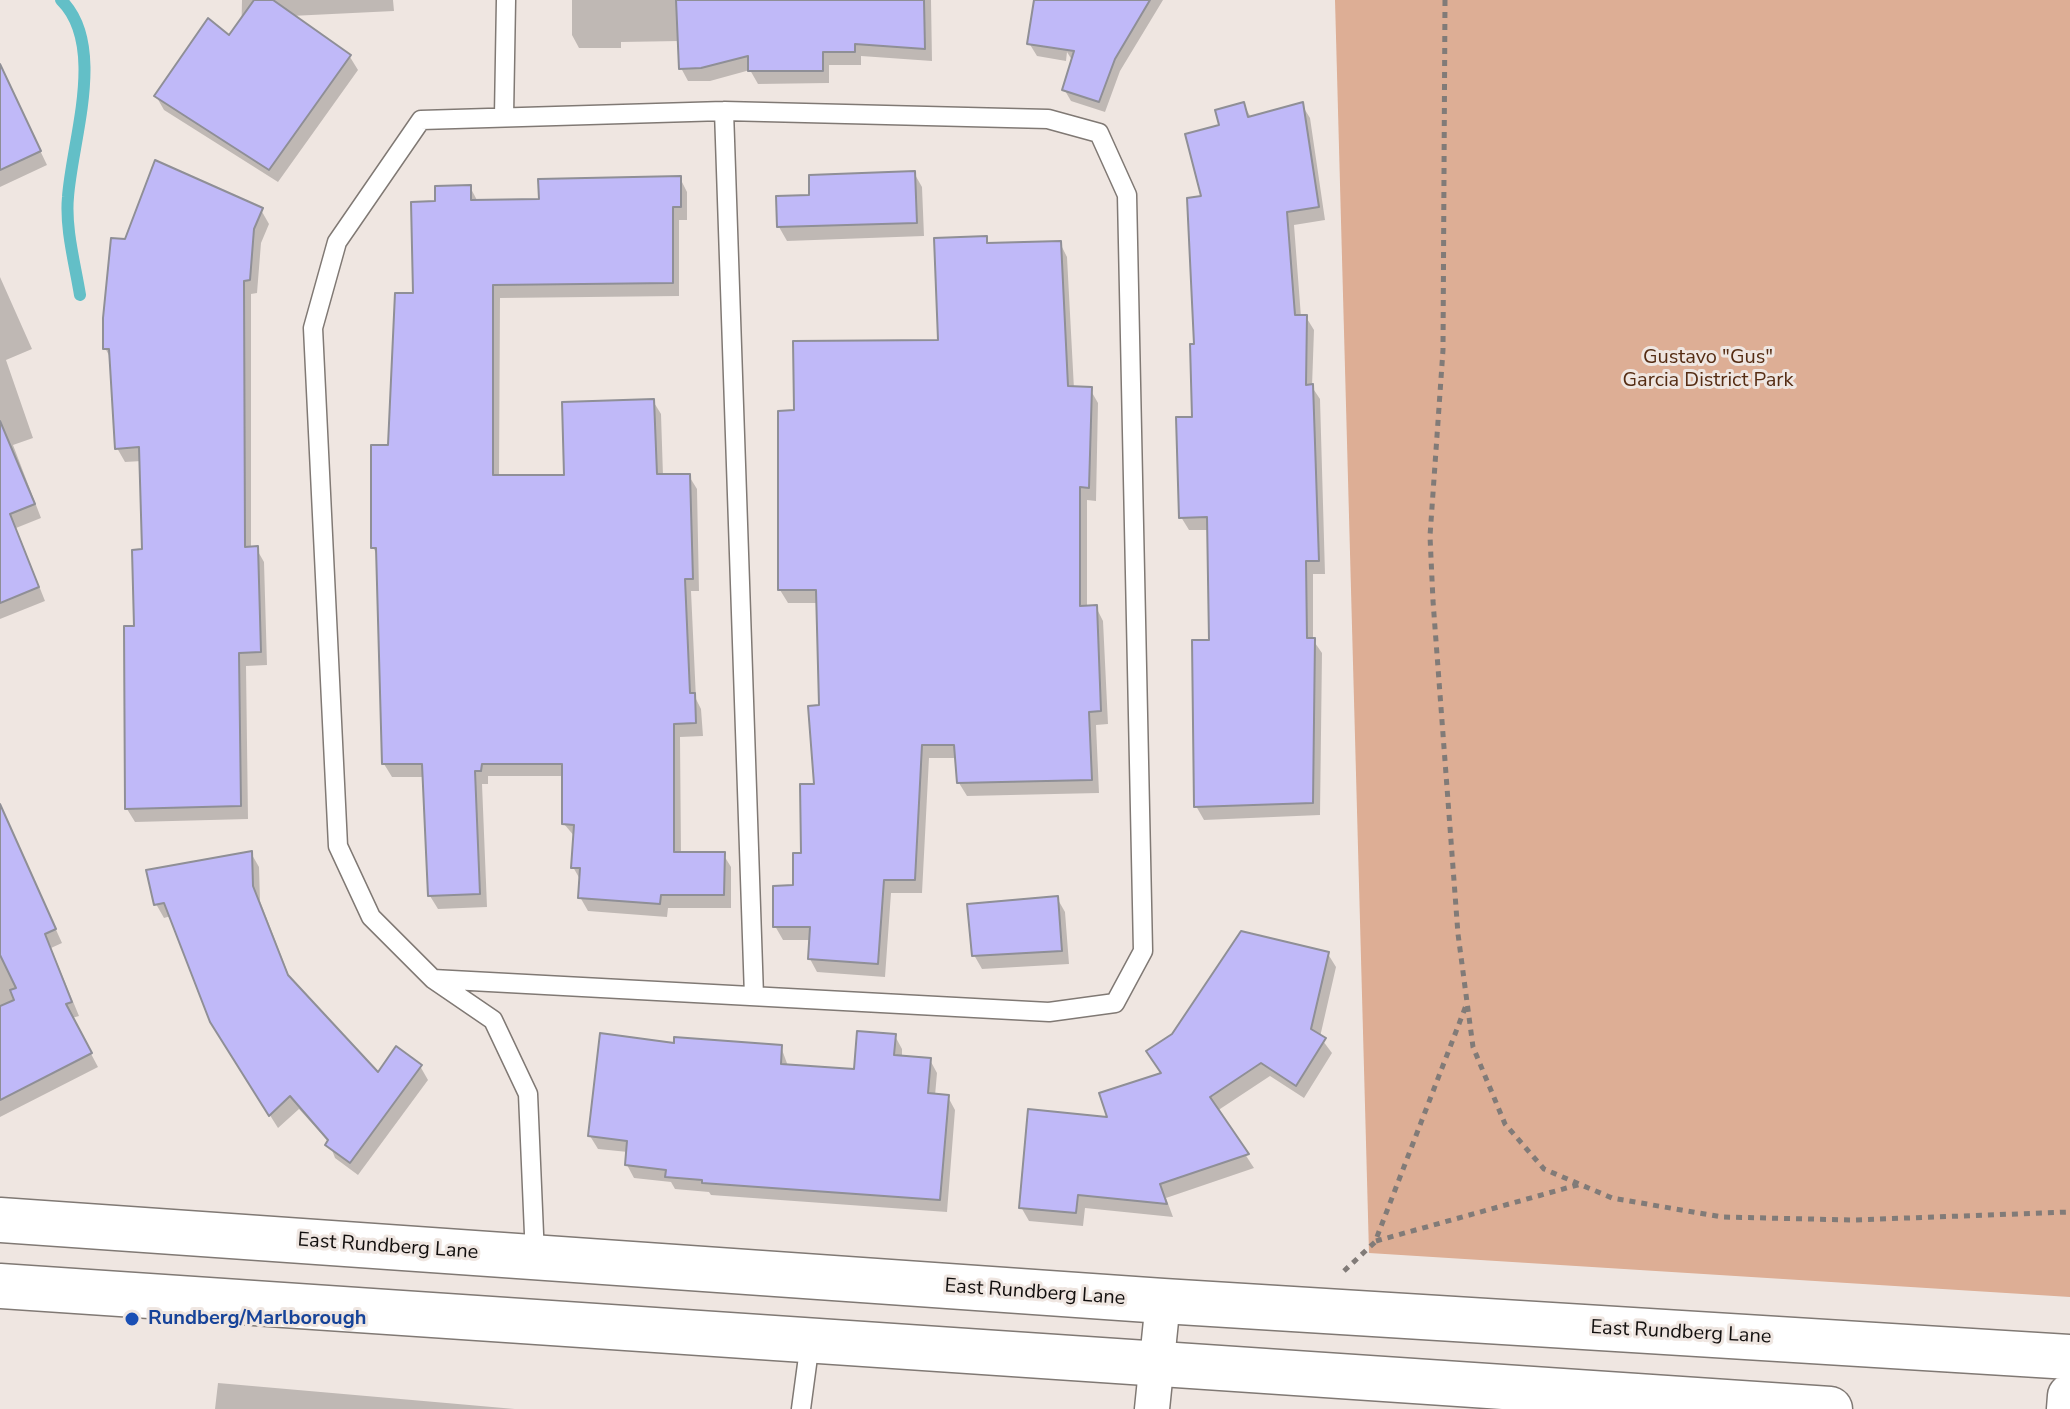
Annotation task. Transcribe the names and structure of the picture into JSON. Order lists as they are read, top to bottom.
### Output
{
  "streets": {
    "main road": ["East Rundberg Lane"]
  },
  "parks": ["Gustavo \"Gus\" Garcia District Park"],
  "places": ["Rundberg/Marlborough"]
}
